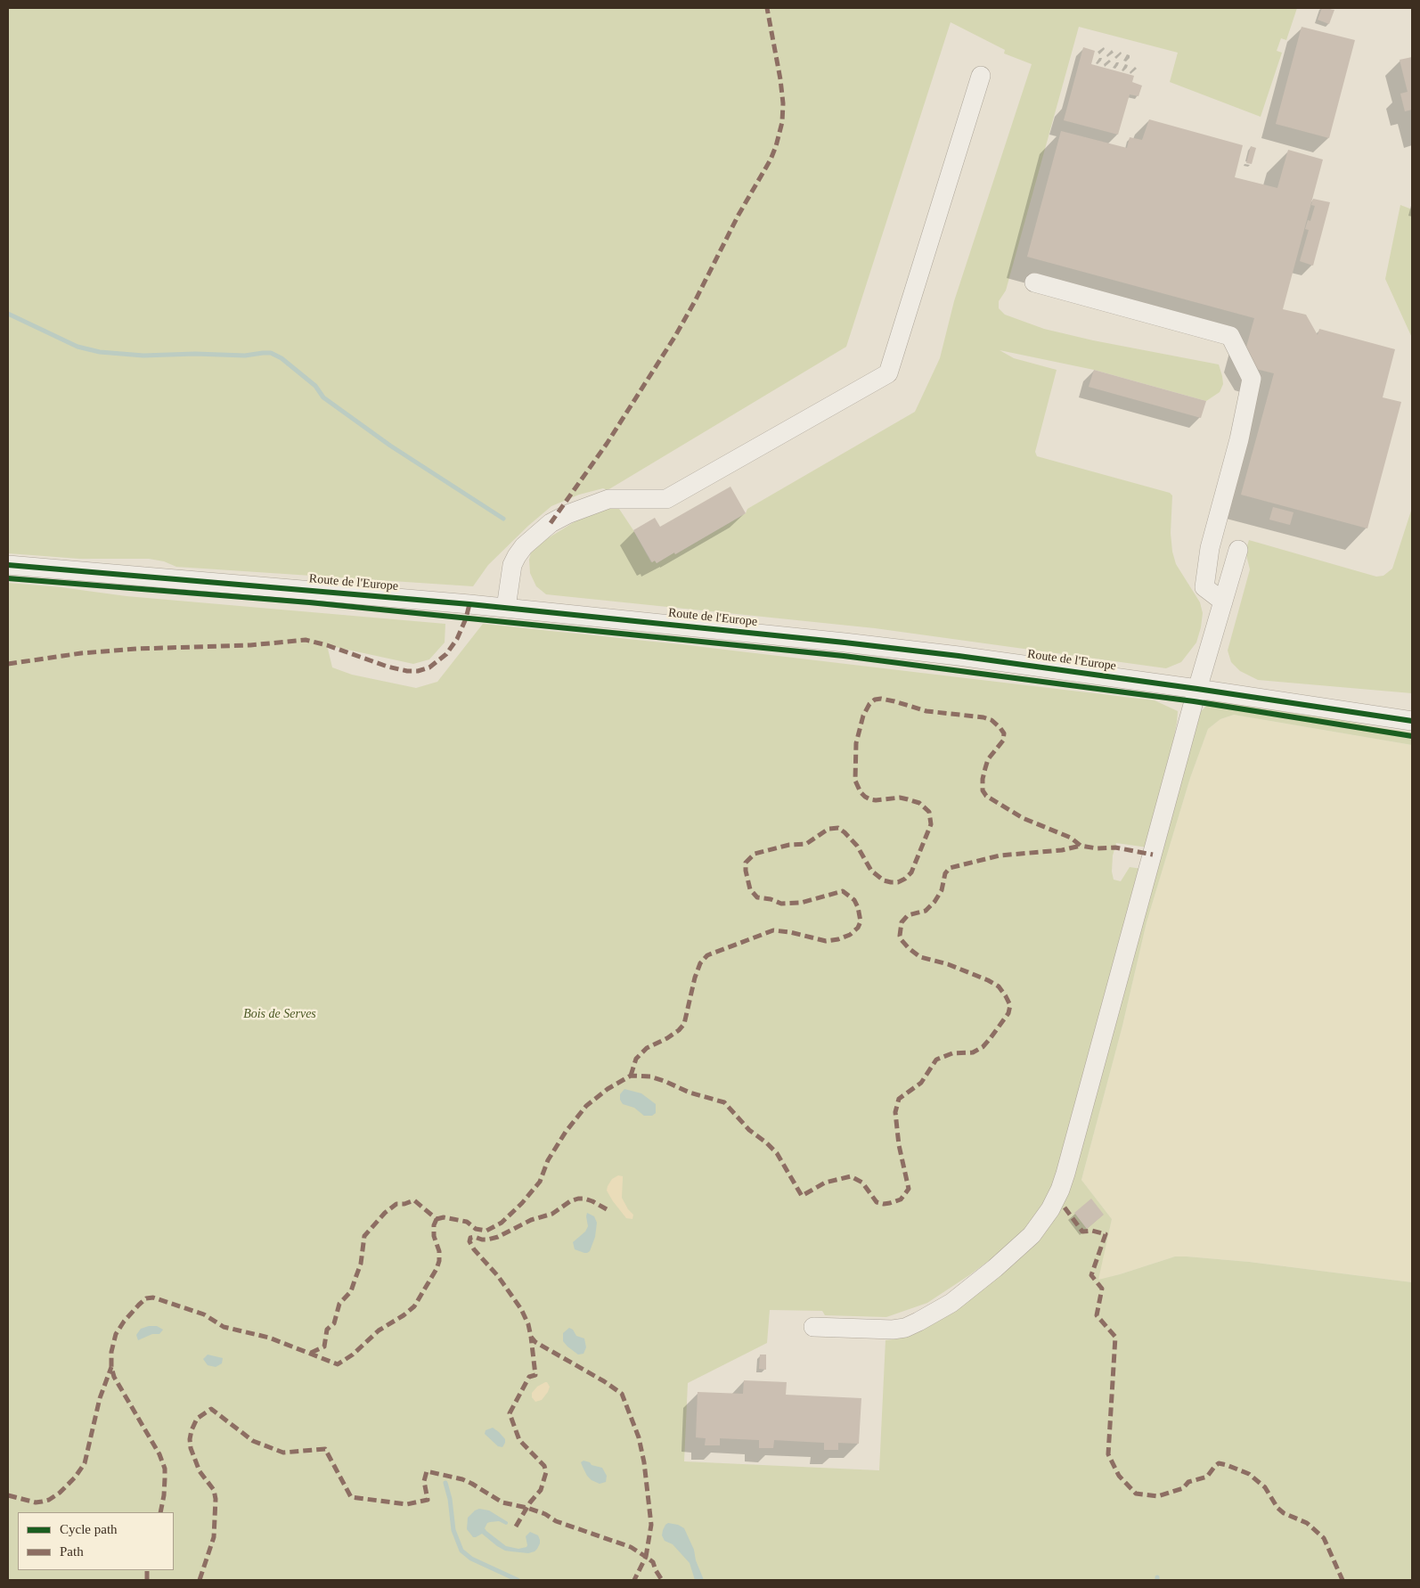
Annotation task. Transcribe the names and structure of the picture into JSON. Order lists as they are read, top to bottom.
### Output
{
  "streets": {
    "street": ["Route de l'Europe"]
  },
  "parks": ["Bois de Serves"],
  "legend": ["Cycle path", "Path"]
}
